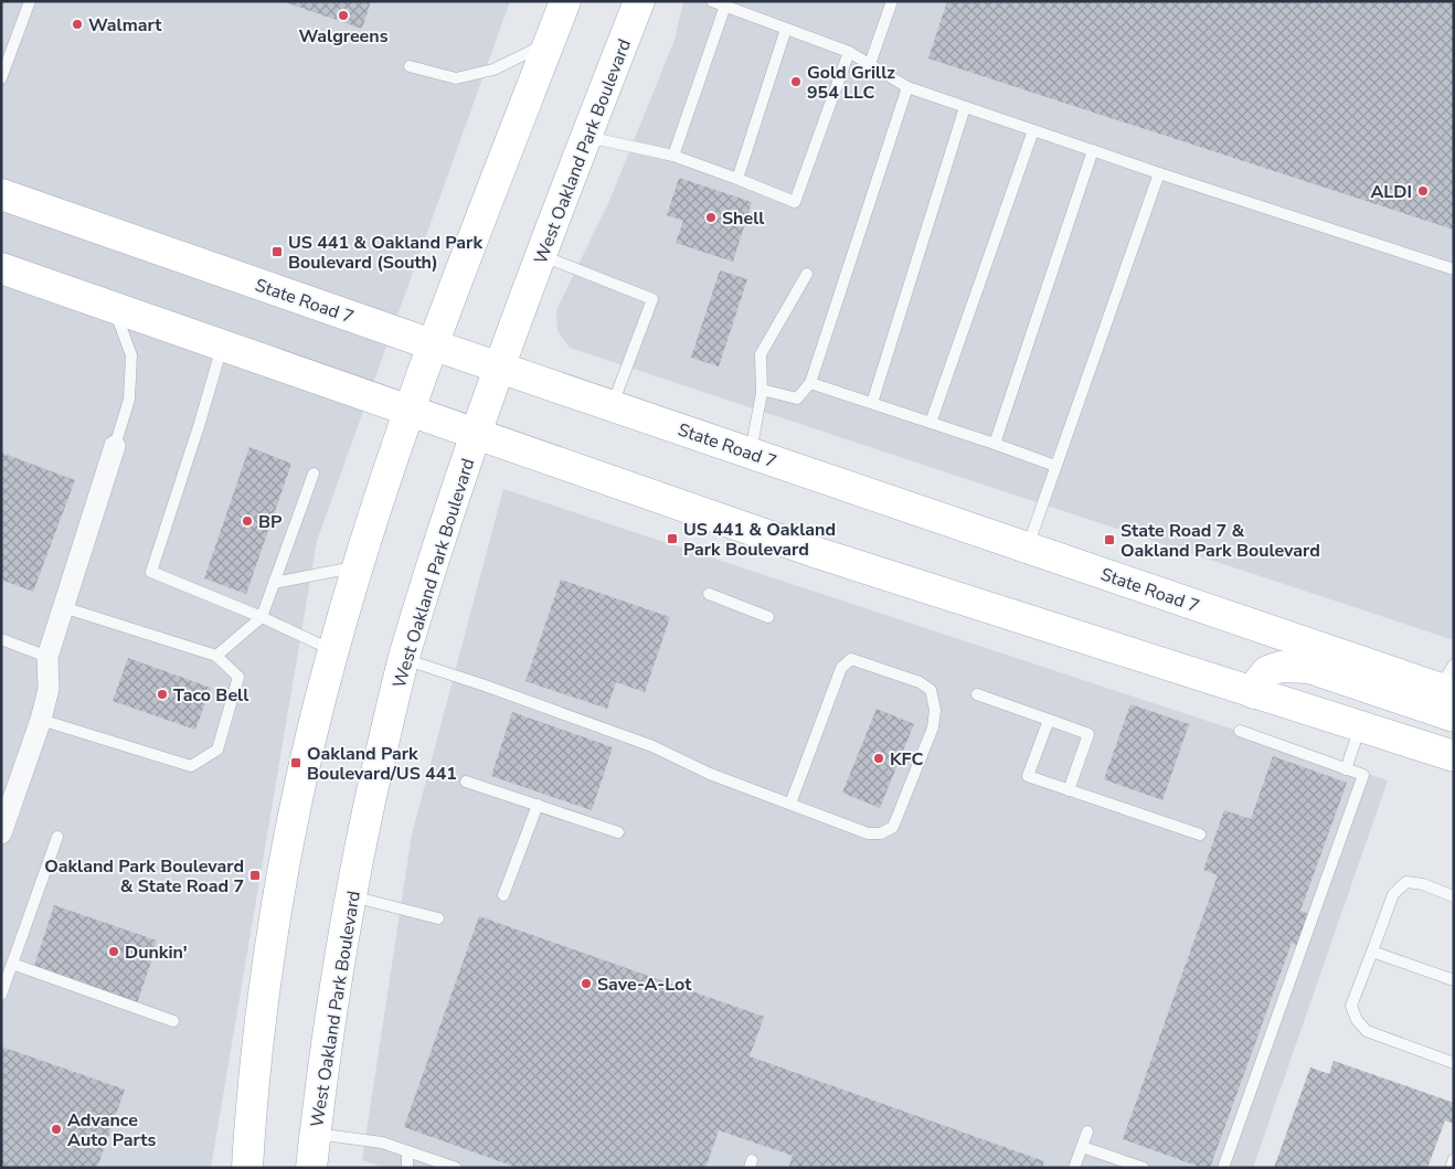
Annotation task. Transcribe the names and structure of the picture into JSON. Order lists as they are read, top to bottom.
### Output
{
  "streets": {
    "main road": ["West Oakland Park Boulevard", "State Road 7"]
  },
  "crossings": [
    ["West Oakland Park Boulevard", "State Road 7"]
  ],
  "places": {
    "other": [
      "Walgreens",
      "Walmart",
      "Gold Grillz 954 LLC",
      "ALDI",
      "Shell",
      "BP",
      "Taco Bell",
      "KFC",
      "Dunkin'",
      "Save-A-Lot",
      "Advance Auto Parts"
    ],
    "transit": [
      "US 441 & Oakland Park Boulevard (South)",
      "US 441 & Oakland Park Boulevard",
      "State Road 7 & Oakland Park Boulevard",
      "Oakland Park Boulevard/US 441",
      "Oakland Park Boulevard & State Road 7"
    ]
  }
}
